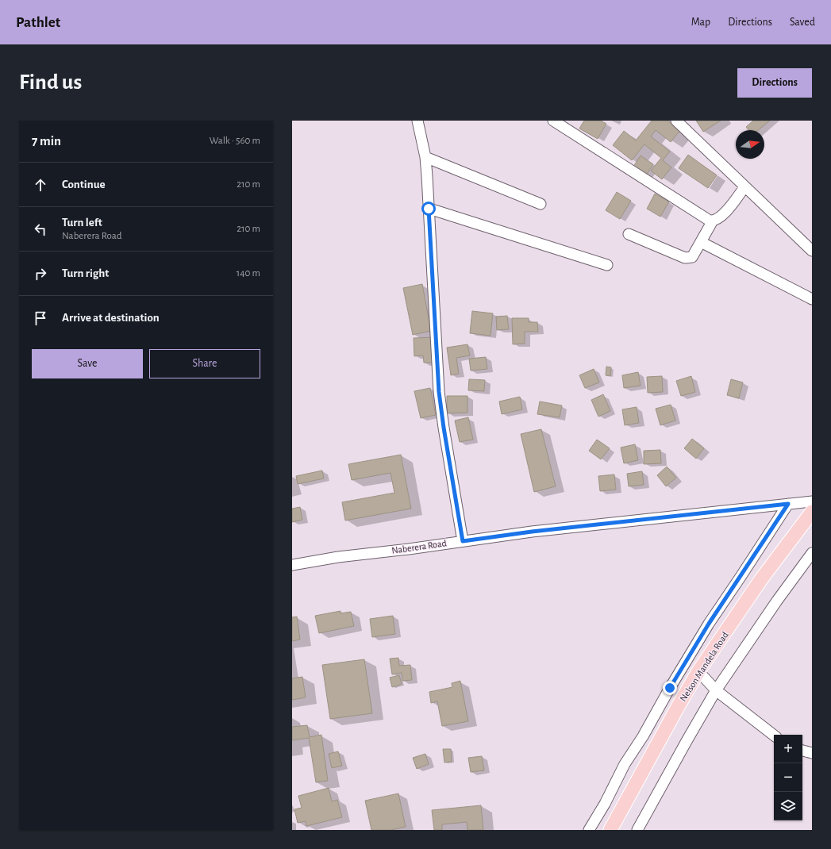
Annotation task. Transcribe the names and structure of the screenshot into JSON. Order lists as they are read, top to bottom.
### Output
{
  "streets": {
    "main road": ["Nelson Mandela Road"],
    "street": ["Naberera Road"]
  },
  "north": "right",
  "page": {
    "header": "Pathlet",
    "nav": ["Map", "Directions", "Saved"],
    "buttons": [
      "Directions",
      ["Save", "Share"]
    ],
    "title": "Find us",
    "heading": ["7 min", "Walk · 560 m"],
    "list": [
      ["Continue", "210 m"],
      ["Turn left", "Naberera Road", "210 m"],
      ["Turn right", "140 m"],
      "Arrive at destination"
    ],
    "map_buttons": ["+", "−"]
  }
}
